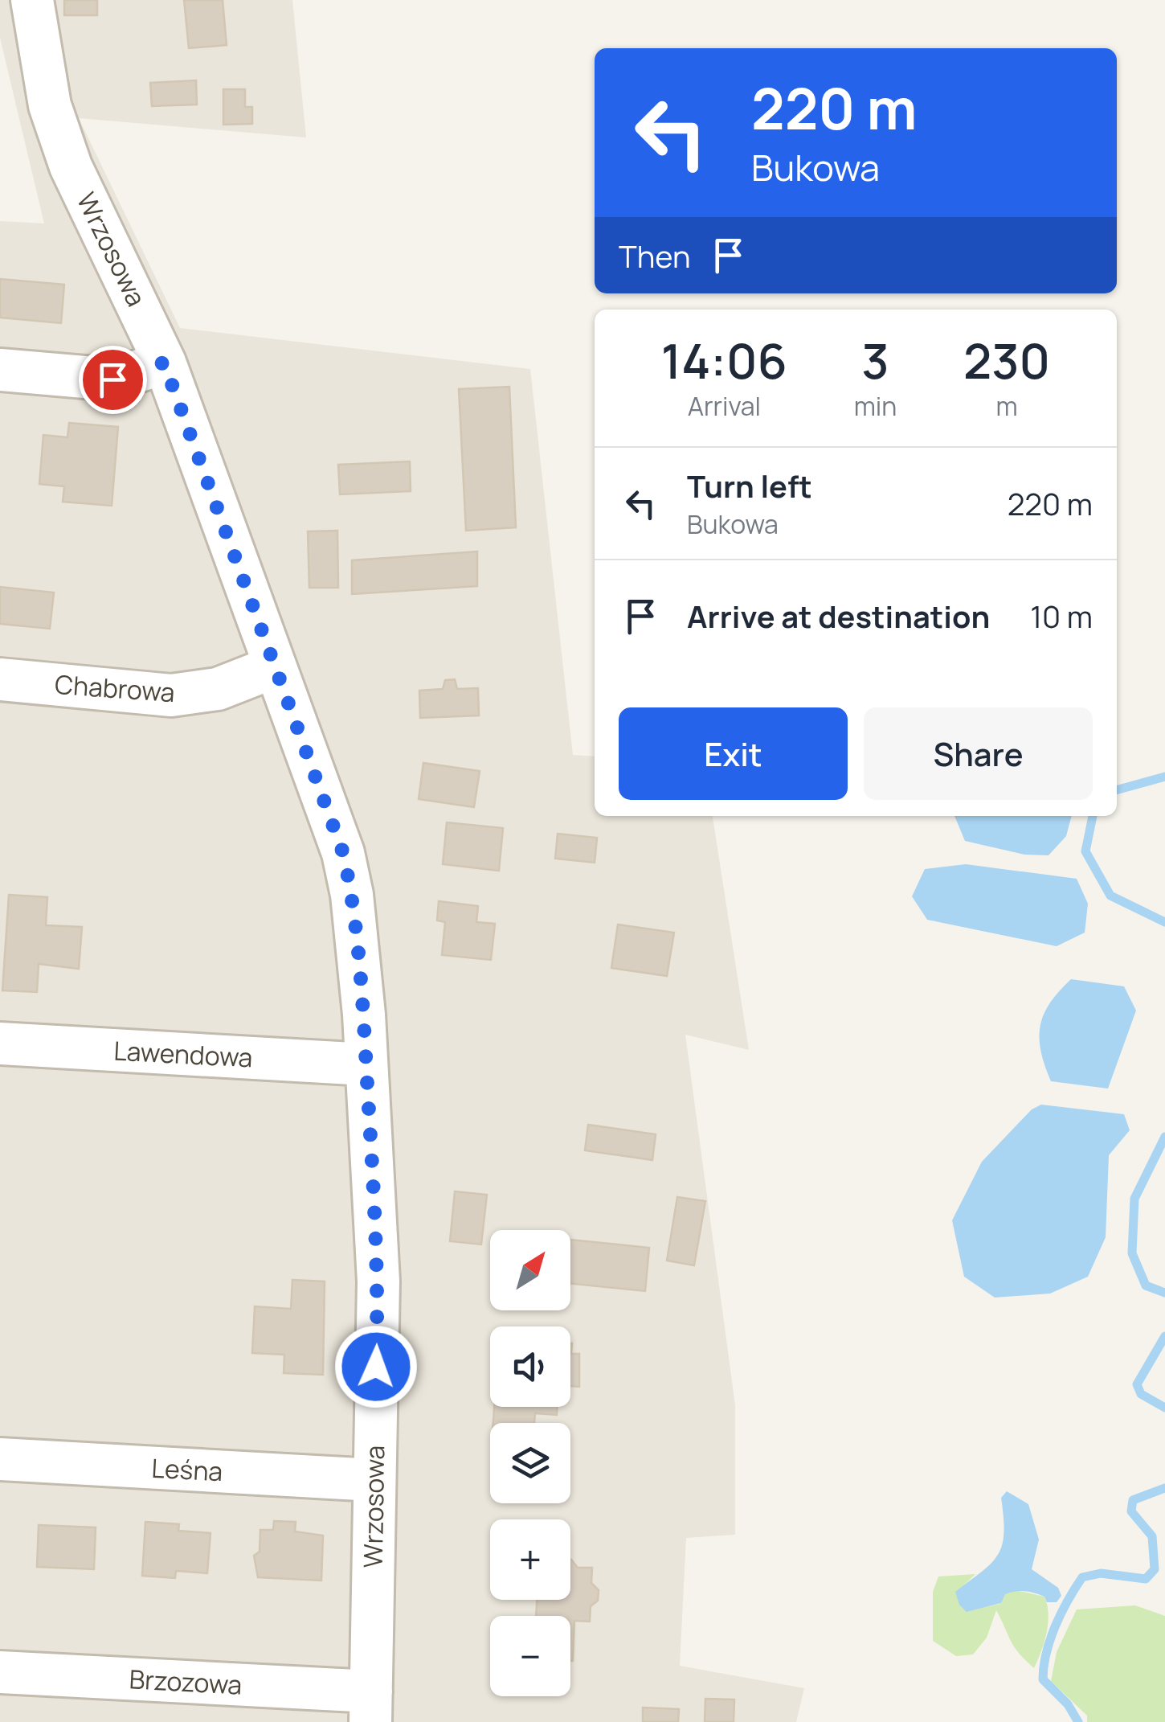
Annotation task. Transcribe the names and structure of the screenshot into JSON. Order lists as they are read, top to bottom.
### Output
{
  "streets": {
    "street": [
      "Wrzosowa",
      "Chabrowa",
      "Lawendowa",
      "Leśna",
      "Brzozowa"
    ]
  },
  "crossings": [
    ["Wrzosowa", "Chabrowa"],
    ["Wrzosowa", "Lawendowa"],
    ["Wrzosowa", "Leśna"],
    ["Wrzosowa", "Brzozowa"]
  ],
  "north": "top right",
  "page": {
    "turn": ["220 m", "Bukowa"],
    "then": "Then",
    "eta": [
      "14:06",
      "Arrival",
      "3",
      "min",
      "230",
      "m"
    ],
    "list": [
      {
        "name": "Turn left",
        "note": "Bukowa",
        "value": "220 m"
      },
      {
        "name": "Arrive at destination",
        "value": "10 m"
      }
    ],
    "buttons": ["Exit", "Share"],
    "map_buttons": ["+", "−"]
  }
}
